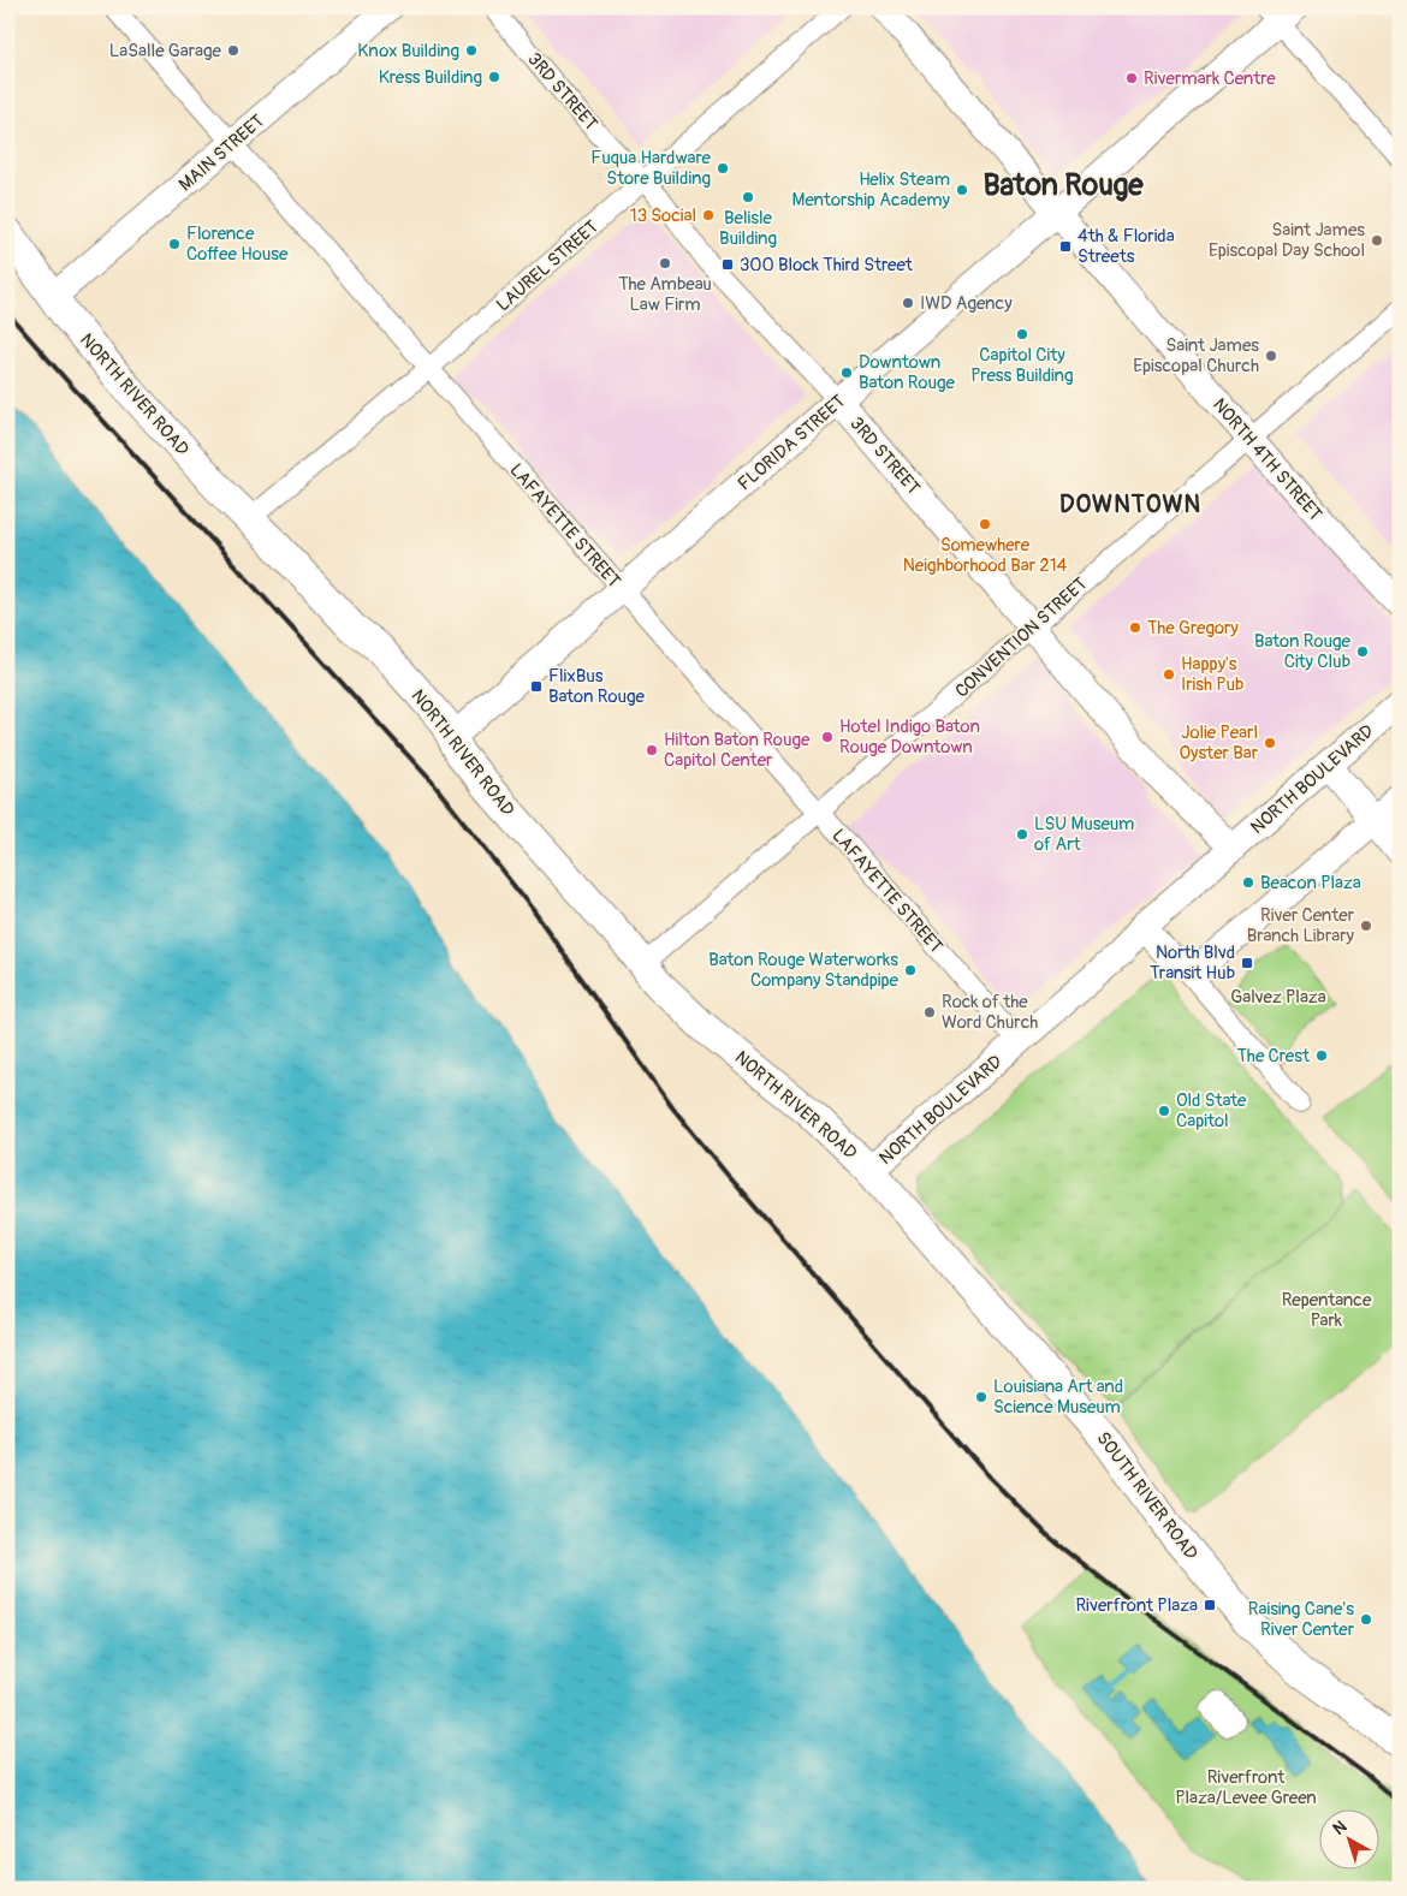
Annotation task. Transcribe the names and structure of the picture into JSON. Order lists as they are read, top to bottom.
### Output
{
  "streets": {
    "main road": ["NORTH RIVER ROAD", "SOUTH RIVER ROAD"],
    "street": [
      "3RD STREET",
      "MAIN STREET",
      "LAUREL STREET",
      "FLORIDA STREET",
      "NORTH 4TH STREET",
      "LAFAYETTE STREET",
      "CONVENTION STREET",
      "NORTH BOULEVARD"
    ]
  },
  "crossings": [
    ["3RD STREET", "LAUREL STREET"],
    ["3RD STREET", "FLORIDA STREET"],
    ["3RD STREET", "CONVENTION STREET"],
    ["3RD STREET", "NORTH BOULEVARD"],
    ["MAIN STREET", "NORTH RIVER ROAD"],
    ["MAIN STREET", "LAFAYETTE STREET"],
    ["LAUREL STREET", "NORTH RIVER ROAD"],
    ["LAUREL STREET", "LAFAYETTE STREET"],
    ["NORTH RIVER ROAD", "FLORIDA STREET"],
    ["NORTH RIVER ROAD", "CONVENTION STREET"],
    ["NORTH RIVER ROAD", "NORTH BOULEVARD"],
    ["NORTH RIVER ROAD", "SOUTH RIVER ROAD"],
    ["FLORIDA STREET", "NORTH 4TH STREET"],
    ["FLORIDA STREET", "LAFAYETTE STREET"],
    ["NORTH 4TH STREET", "CONVENTION STREET"],
    ["LAFAYETTE STREET", "CONVENTION STREET"],
    ["LAFAYETTE STREET", "NORTH BOULEVARD"],
    ["NORTH BOULEVARD", "SOUTH RIVER ROAD"]
  ],
  "districts": ["Baton Rouge", "DOWNTOWN"],
  "parks": ["Galvez Plaza", "Repentance Park", "Riverfront Plaza/Levee Green"],
  "places": {
    "other": [
      "LaSalle Garage",
      "Knox Building",
      "Kress Building",
      "Rivermark Centre",
      "Fuqua Hardware Store Building",
      "Helix Steam Mentorship Academy",
      "Belisle Building",
      "13 Social",
      "Saint James Episcopal Day School",
      "Florence Coffee House",
      "The Ambeau Law Firm",
      "IWD Agency",
      "Capitol City Press Building",
      "Saint James Episcopal Church",
      "Downtown Baton Rouge",
      "Somewhere Neighborhood Bar 214",
      "The Gregory",
      "Baton Rouge City Club",
      "Happy's Irish Pub",
      "Hotel Indigo Baton Rouge Downtown",
      "Jolie Pearl Oyster Bar",
      "Hilton Baton Rouge Capitol Center",
      "LSU Museum of Art",
      "Beacon Plaza",
      "River Center Branch Library",
      "Baton Rouge Waterworks Company Standpipe",
      "Rock of the Word Church",
      "The Crest",
      "Old State Capitol",
      "Louisiana Art and Science Museum",
      "Raising Cane's River Center"
    ],
    "transit": [
      "4th & Florida Streets",
      "300 Block Third Street",
      "FlixBus Baton Rouge",
      "North Blvd Transit Hub",
      "Riverfront Plaza"
    ]
  },
  "north": "top left"
}
